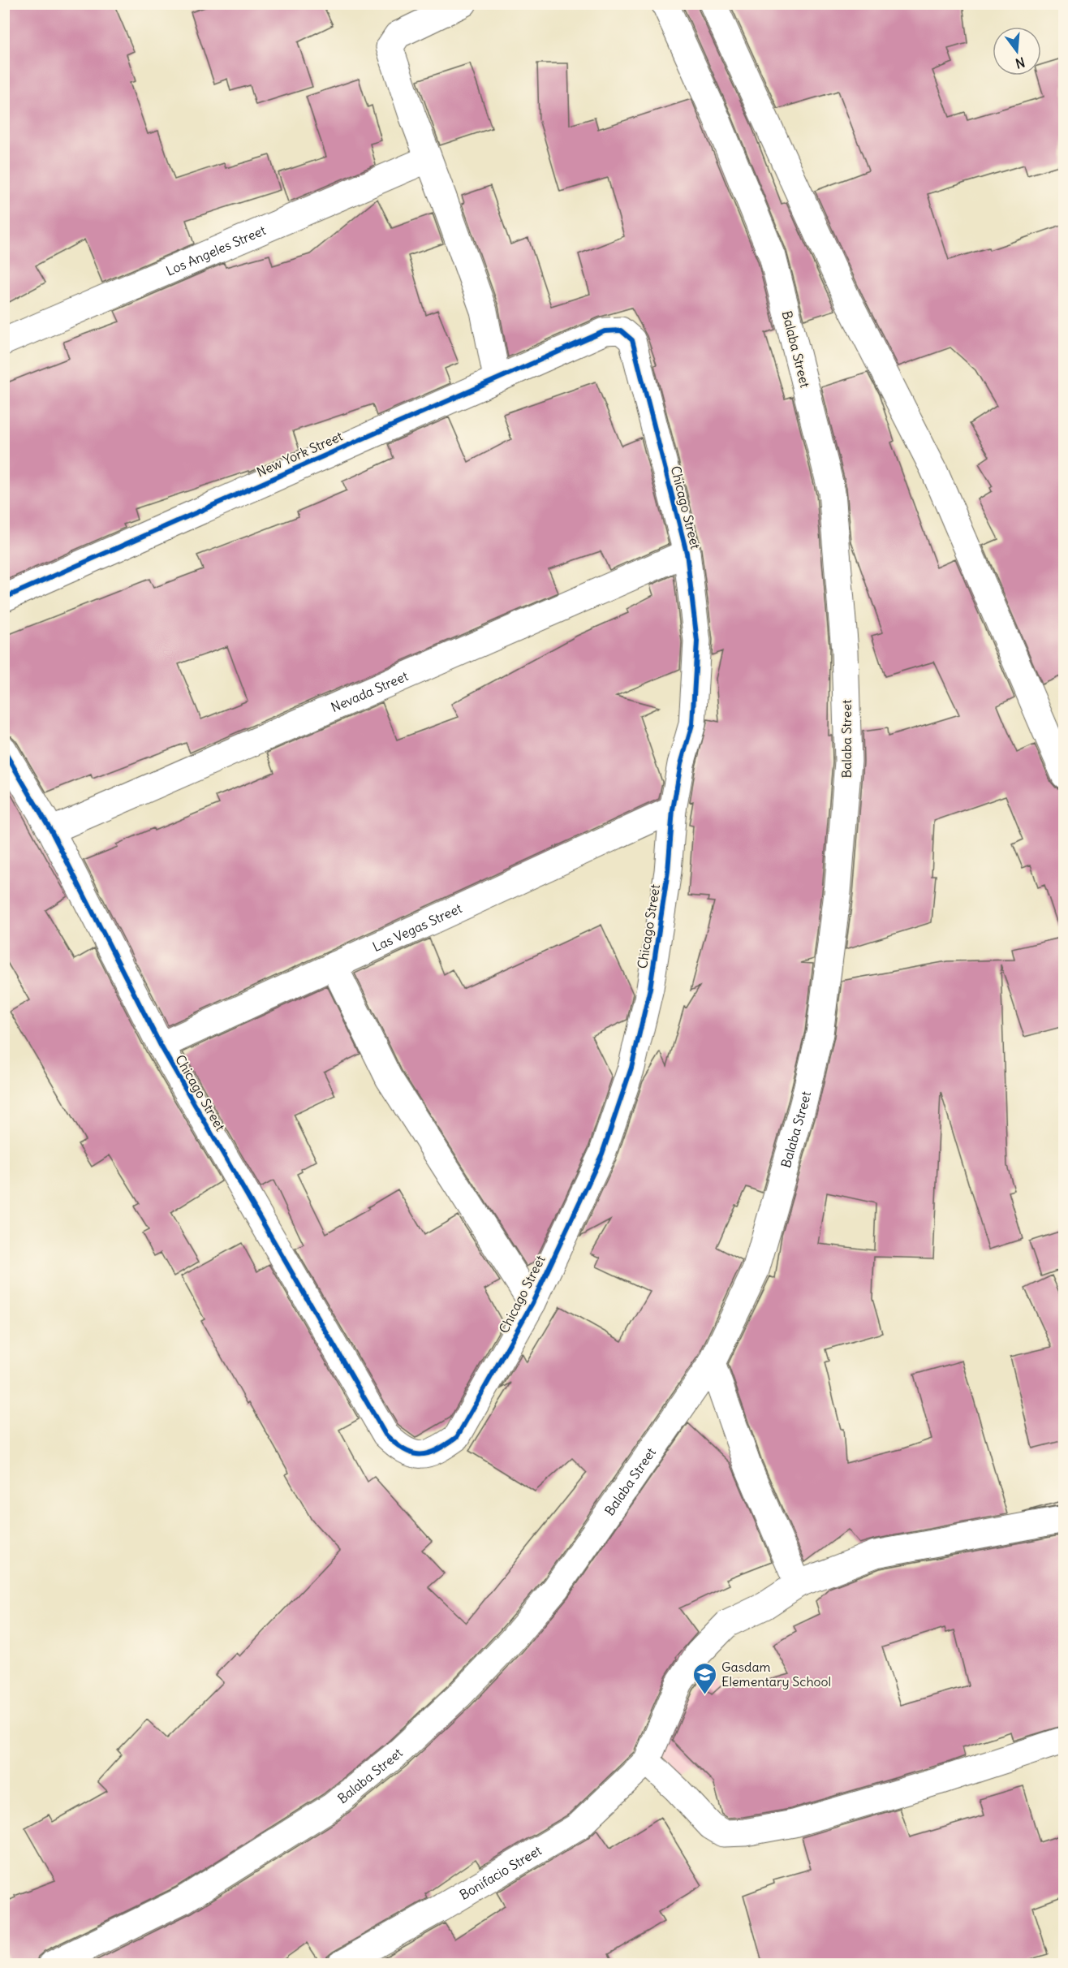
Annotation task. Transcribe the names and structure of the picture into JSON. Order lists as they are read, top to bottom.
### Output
{
  "streets": {
    "street": [
      "Los Angeles Street",
      "Balaba Street",
      "New York Street",
      "Chicago Street",
      "Nevada Street",
      "Las Vegas Street",
      "Bonifacio Street"
    ]
  },
  "crossings": [
    ["New York Street", "Chicago Street"],
    ["Chicago Street", "Nevada Street"],
    ["Chicago Street", "Las Vegas Street"]
  ],
  "places": {
    "school or university": ["Gasdam Elementary School"]
  },
  "north": "bottom"
}
